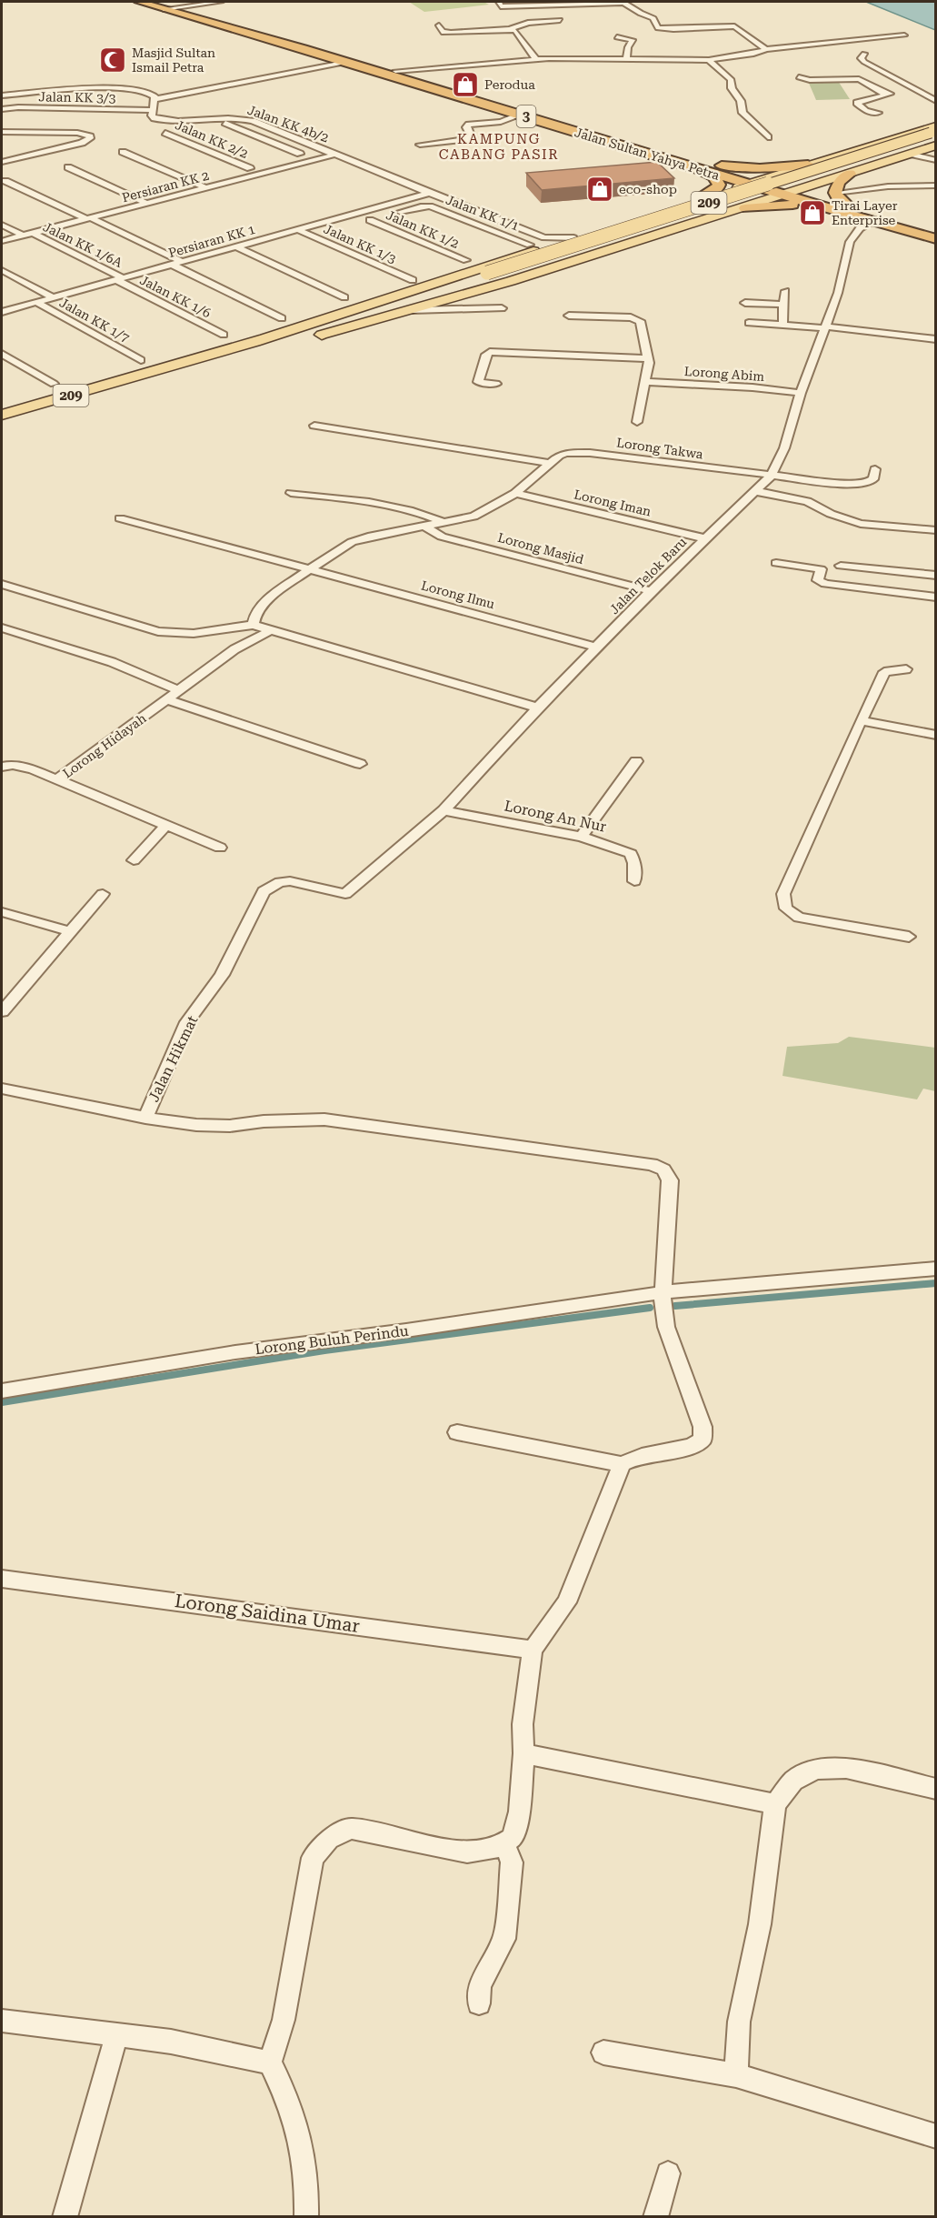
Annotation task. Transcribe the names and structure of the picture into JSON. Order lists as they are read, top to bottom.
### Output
{
  "streets": {
    "highway": ["3", "Jalan Sultan Yahya Petra"],
    "main road": ["209"],
    "street": [
      "Jalan KK 3/3",
      "Jalan KK 4b/2",
      "Jalan KK 2/2",
      "Persiaran KK 2",
      "Jalan KK 1/1",
      "Jalan KK 1/2",
      "Persiaran KK 1",
      "Jalan KK 1/3",
      "Jalan KK 1/6A",
      "Jalan KK 1/6",
      "Jalan KK 1/7",
      "Lorong Abim",
      "Lorong Takwa",
      "Lorong Iman",
      "Lorong Masjid",
      "Jalan Telok Baru",
      "Lorong Ilmu",
      "Lorong Hidayah",
      "Lorong An Nur",
      "Jalan Hikmat",
      "Lorong Buluh Perindu",
      "Lorong Saidina Umar"
    ]
  },
  "crossings": [
    ["Jalan KK 3/3", "Jalan KK 4b/2"],
    ["Jalan KK 4b/2", "Persiaran KK 2"],
    ["Jalan KK 4b/2", "Persiaran KK 1"],
    ["Jalan KK 2/2", "Persiaran KK 2"],
    ["Jalan Sultan Yahya Petra", "Jalan Telok Baru"],
    ["Persiaran KK 2", "Jalan KK 1/6A"],
    ["Persiaran KK 1", "Jalan KK 1/3"],
    ["Persiaran KK 1", "Jalan KK 1/6A"],
    ["Persiaran KK 1", "Jalan KK 1/6"],
    ["Persiaran KK 1", "Jalan KK 1/7"],
    ["Jalan KK 1/6A", "Jalan KK 1/6"],
    ["Lorong Abim", "Jalan Telok Baru"],
    ["Lorong Takwa", "Jalan Telok Baru"],
    ["Lorong Iman", "Jalan Telok Baru"],
    ["Lorong Masjid", "Jalan Telok Baru"],
    ["Jalan Telok Baru", "Lorong Ilmu"],
    ["Jalan Telok Baru", "Lorong An Nur"],
    ["Jalan Telok Baru", "Jalan Hikmat"]
  ],
  "districts": ["KAMPUNG CABANG PASIR"],
  "places": {
    "mosque": ["Masjid Sultan Ismail Petra"],
    "shop": ["Perodua", "eco-shop", "Tirai Layer Enterprise"]
  }
}
